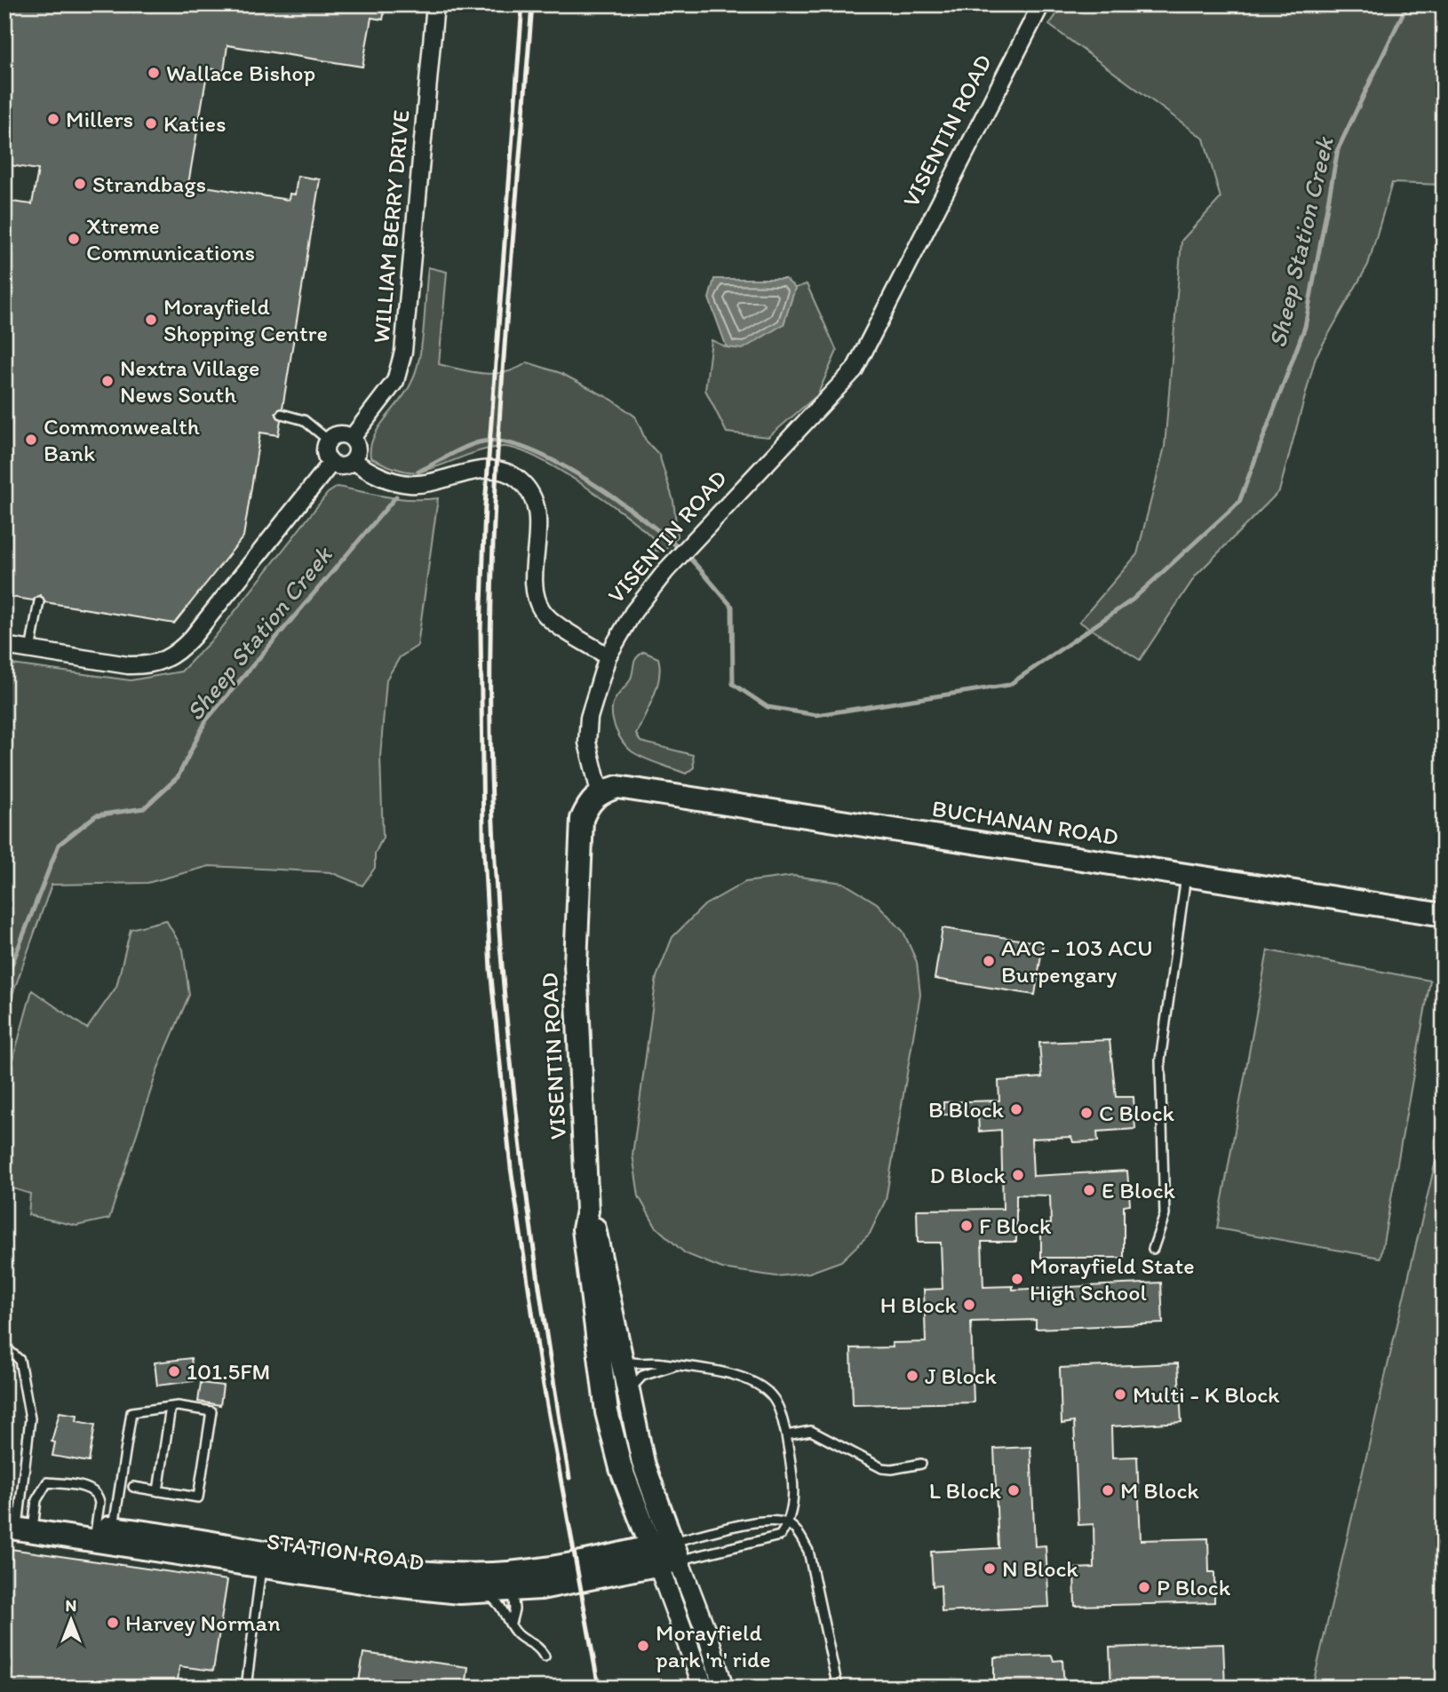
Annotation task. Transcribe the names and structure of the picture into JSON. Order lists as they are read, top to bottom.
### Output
{
  "streets": {
    "main road": ["VISENTIN ROAD", "BUCHANAN ROAD", "STATION ROAD"],
    "street": ["WILLIAM BERRY DRIVE"]
  },
  "crossings": [
    ["VISENTIN ROAD", "BUCHANAN ROAD"],
    ["VISENTIN ROAD", "STATION ROAD"]
  ],
  "water": ["Sheep Station Creek"],
  "places": [
    "Wallace Bishop",
    "Millers",
    "Katies",
    "Strandbags",
    "Xtreme Communications",
    "Morayfield Shopping Centre",
    "Nextra Village News South",
    "Commonwealth Bank",
    "AAC - 103 ACU Burpengary",
    "B Block",
    "C Block",
    "D Block",
    "E Block",
    "F Block",
    "Morayfield State High School",
    "H Block",
    "101.5FM",
    "J Block",
    "Multi - K Block",
    "L Block",
    "M Block",
    "N Block",
    "P Block",
    "Harvey Norman",
    "Morayfield park 'n' ride"
  ],
  "north": "top"
}
